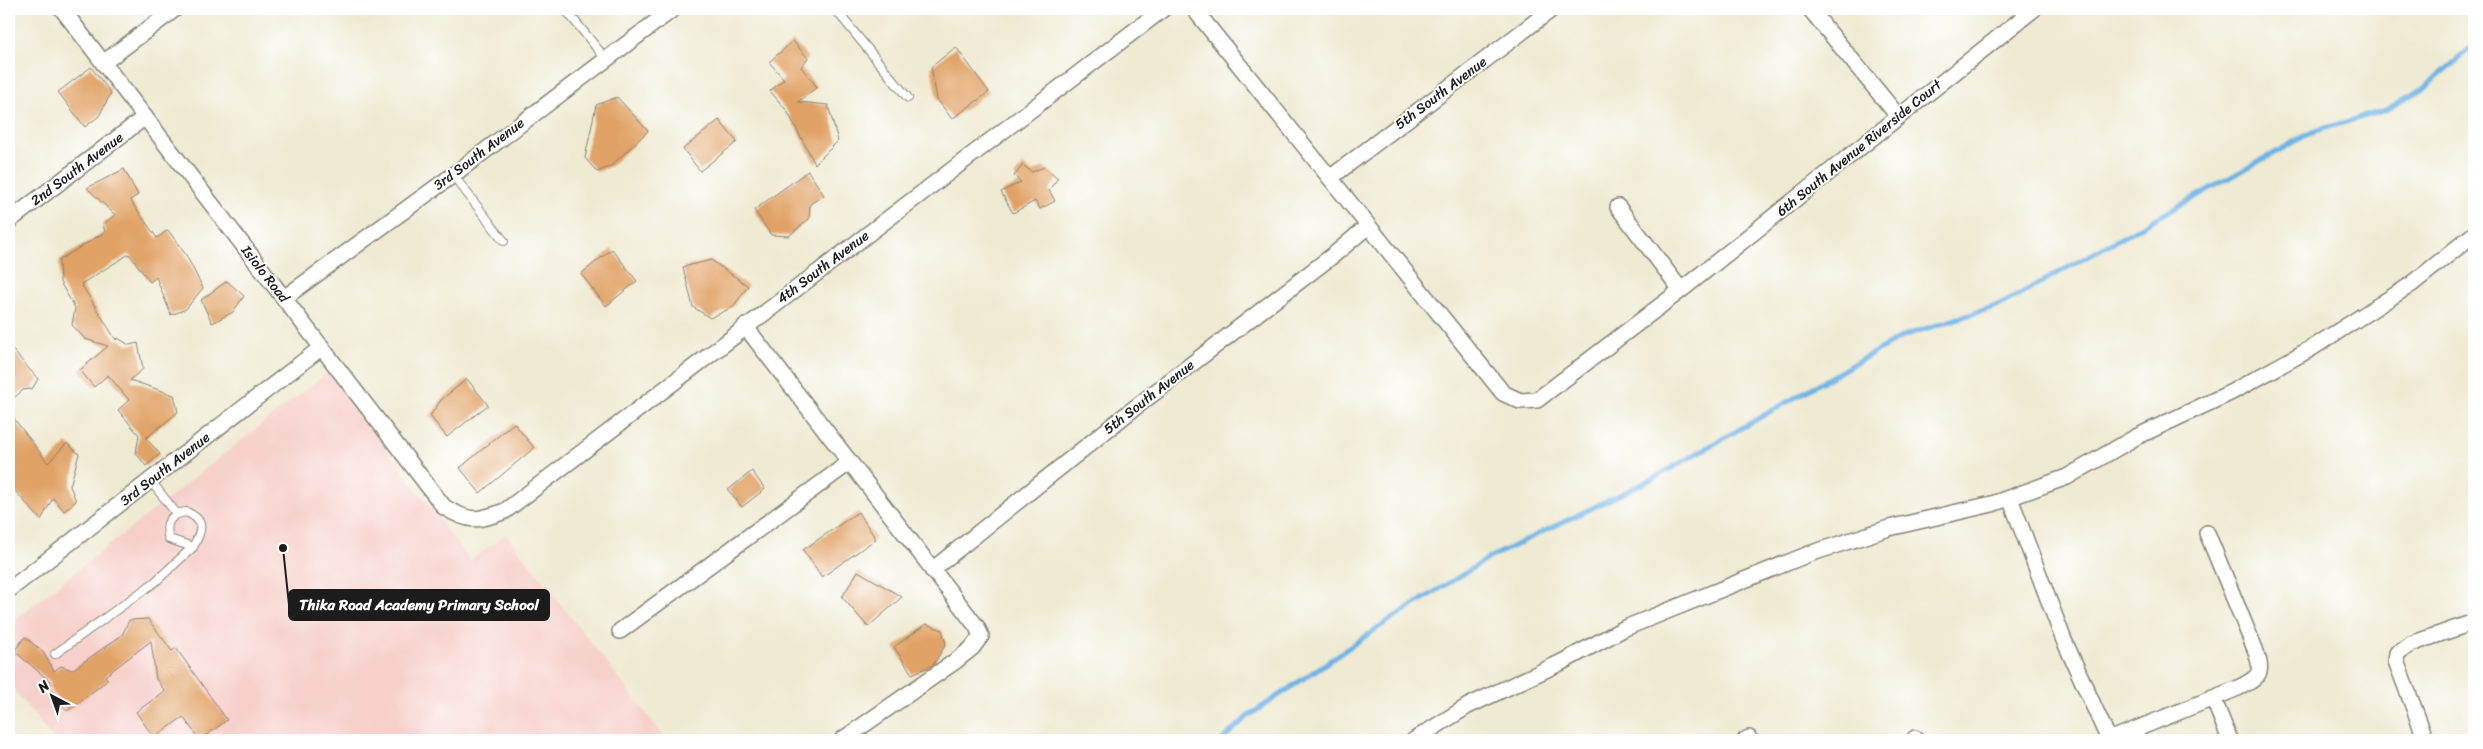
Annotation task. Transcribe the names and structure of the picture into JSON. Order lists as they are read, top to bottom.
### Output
{
  "streets": {
    "street": [
      "5th South Avenue",
      "6th South Avenue Riverside Court",
      "3rd South Avenue",
      "2nd South Avenue",
      "4th South Avenue",
      "Isiolo Road"
    ]
  },
  "crossings": [
    ["5th South Avenue", "6th South Avenue Riverside Court"],
    ["3rd South Avenue", "Isiolo Road"],
    ["2nd South Avenue", "Isiolo Road"],
    ["4th South Avenue", "Isiolo Road"]
  ],
  "places": ["Thika Road Academy Primary School"],
  "north": "top left"
}
